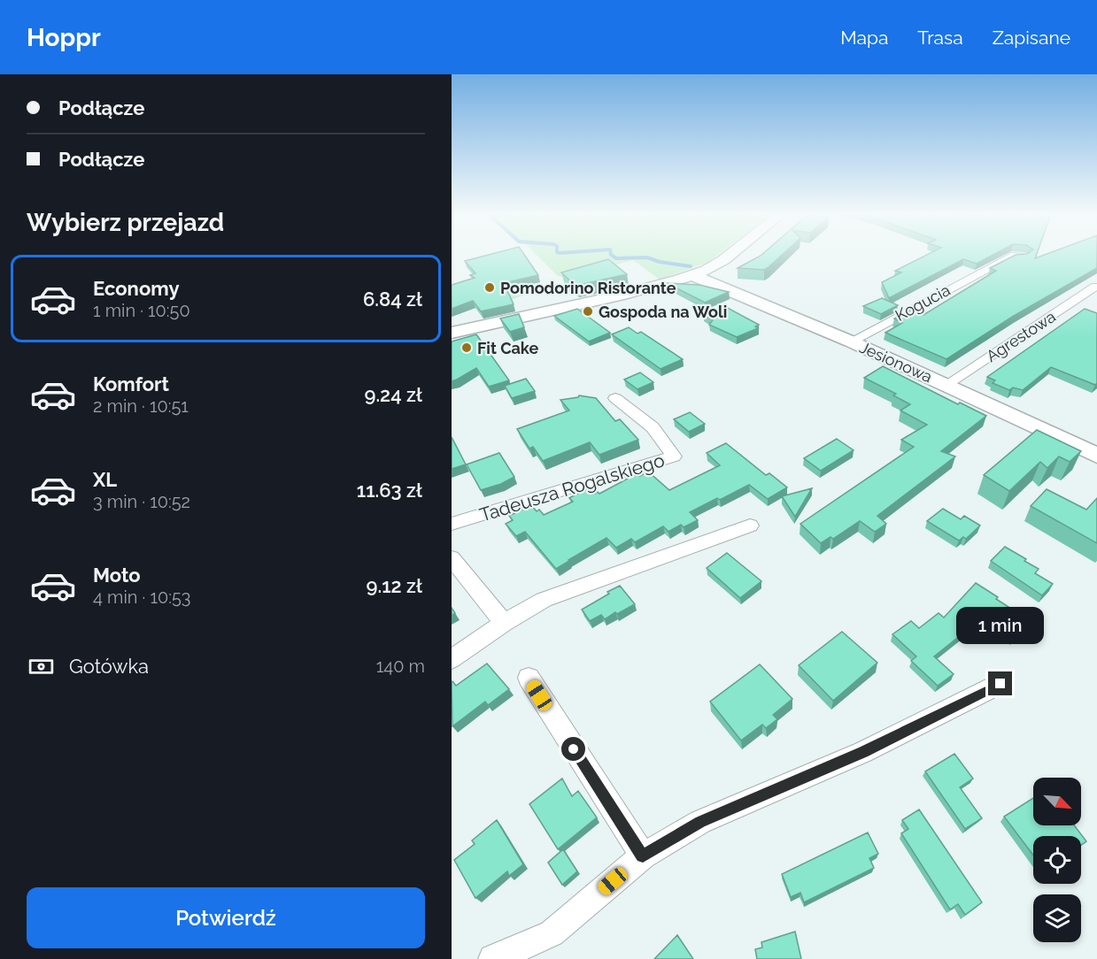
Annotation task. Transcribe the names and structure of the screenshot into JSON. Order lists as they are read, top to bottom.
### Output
{
  "streets": {
    "street": [
      "Kogucia",
      "Agrestowa",
      "Jesionowa",
      "Tadeusza Rogalskiego"
    ]
  },
  "crossings": [
    ["Kogucia", "Jesionowa"],
    ["Agrestowa", "Jesionowa"]
  ],
  "places": ["Pomodorino Ristorante", "Gospoda na Woli", "Fit Cake"],
  "north": "bottom right",
  "page": {
    "header": "Hoppr",
    "nav": ["Mapa", "Trasa", "Zapisane"],
    "banner": ["Podłącze", "Podłącze"],
    "heading": "Wybierz przejazd",
    "list": [
      {
        "name": "Economy",
        "note": "1 min · 10:50",
        "value": "6.84 zł"
      },
      {
        "name": "Komfort",
        "note": "2 min · 10:51",
        "value": "9.24 zł"
      },
      {
        "name": "XL",
        "note": "3 min · 10:52",
        "value": "11.63 zł"
      },
      {
        "name": "Moto",
        "note": "4 min · 10:53",
        "value": "9.12 zł"
      }
    ],
    "bubble": "1 min",
    "pay": ["Gotówka", "140 m"],
    "buttons": "Potwierdź"
  }
}
